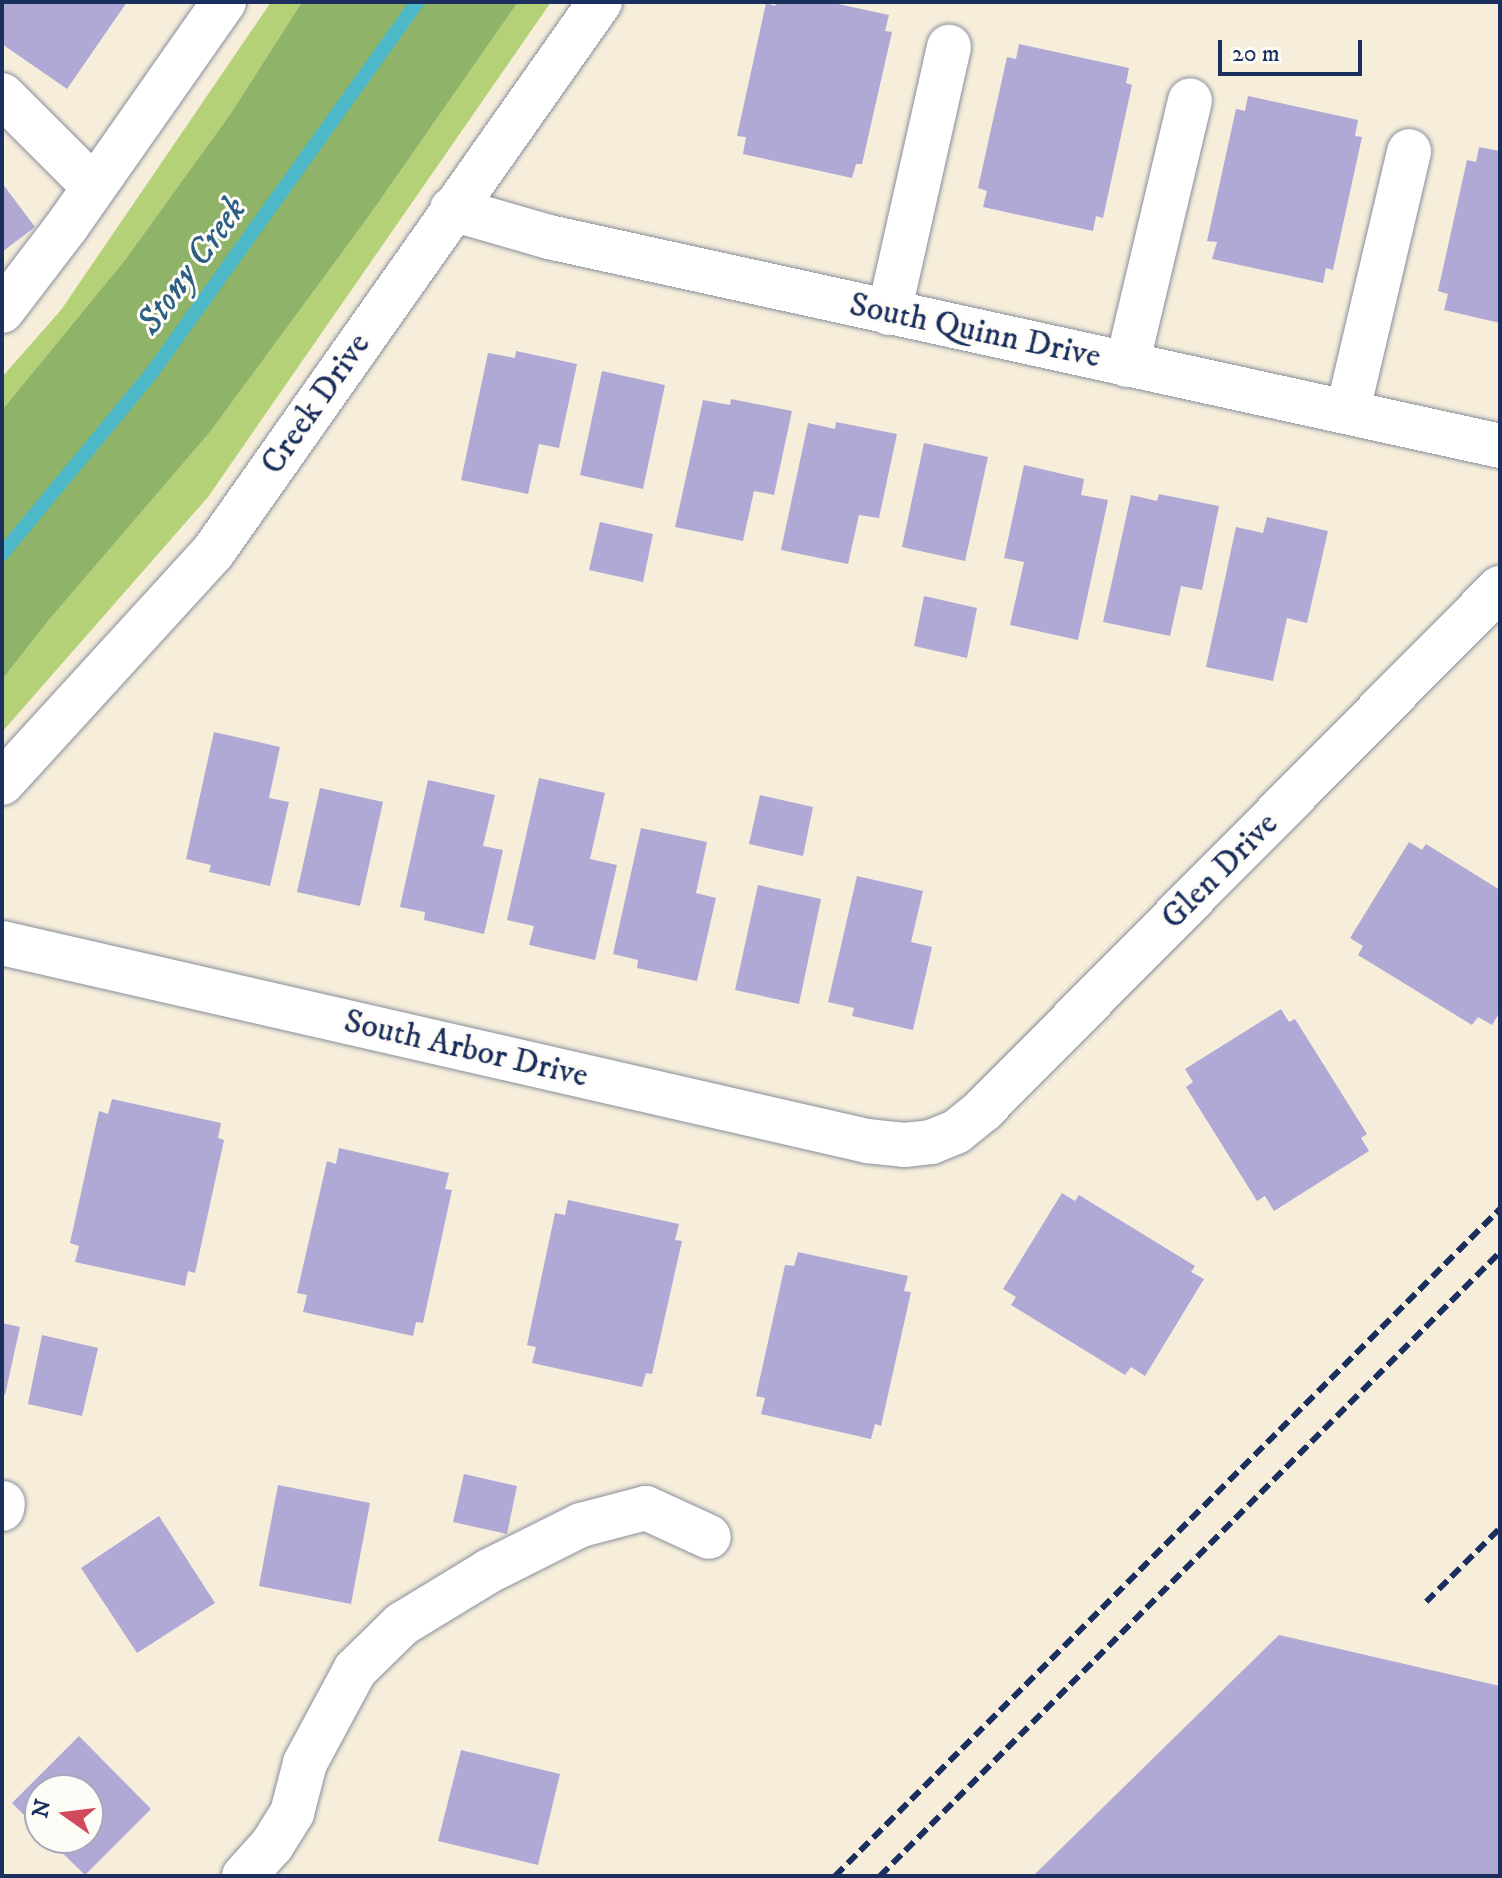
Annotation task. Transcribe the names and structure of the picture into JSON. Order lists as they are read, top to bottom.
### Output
{
  "streets": {
    "street": [
      "South Quinn Drive",
      "Creek Drive",
      "Glen Drive",
      "South Arbor Drive"
    ]
  },
  "crossings": [
    ["South Quinn Drive", "Creek Drive"],
    ["Glen Drive", "South Arbor Drive"]
  ],
  "water": ["Stony Creek"],
  "scale_bar": "20 m",
  "north": "left"
}
